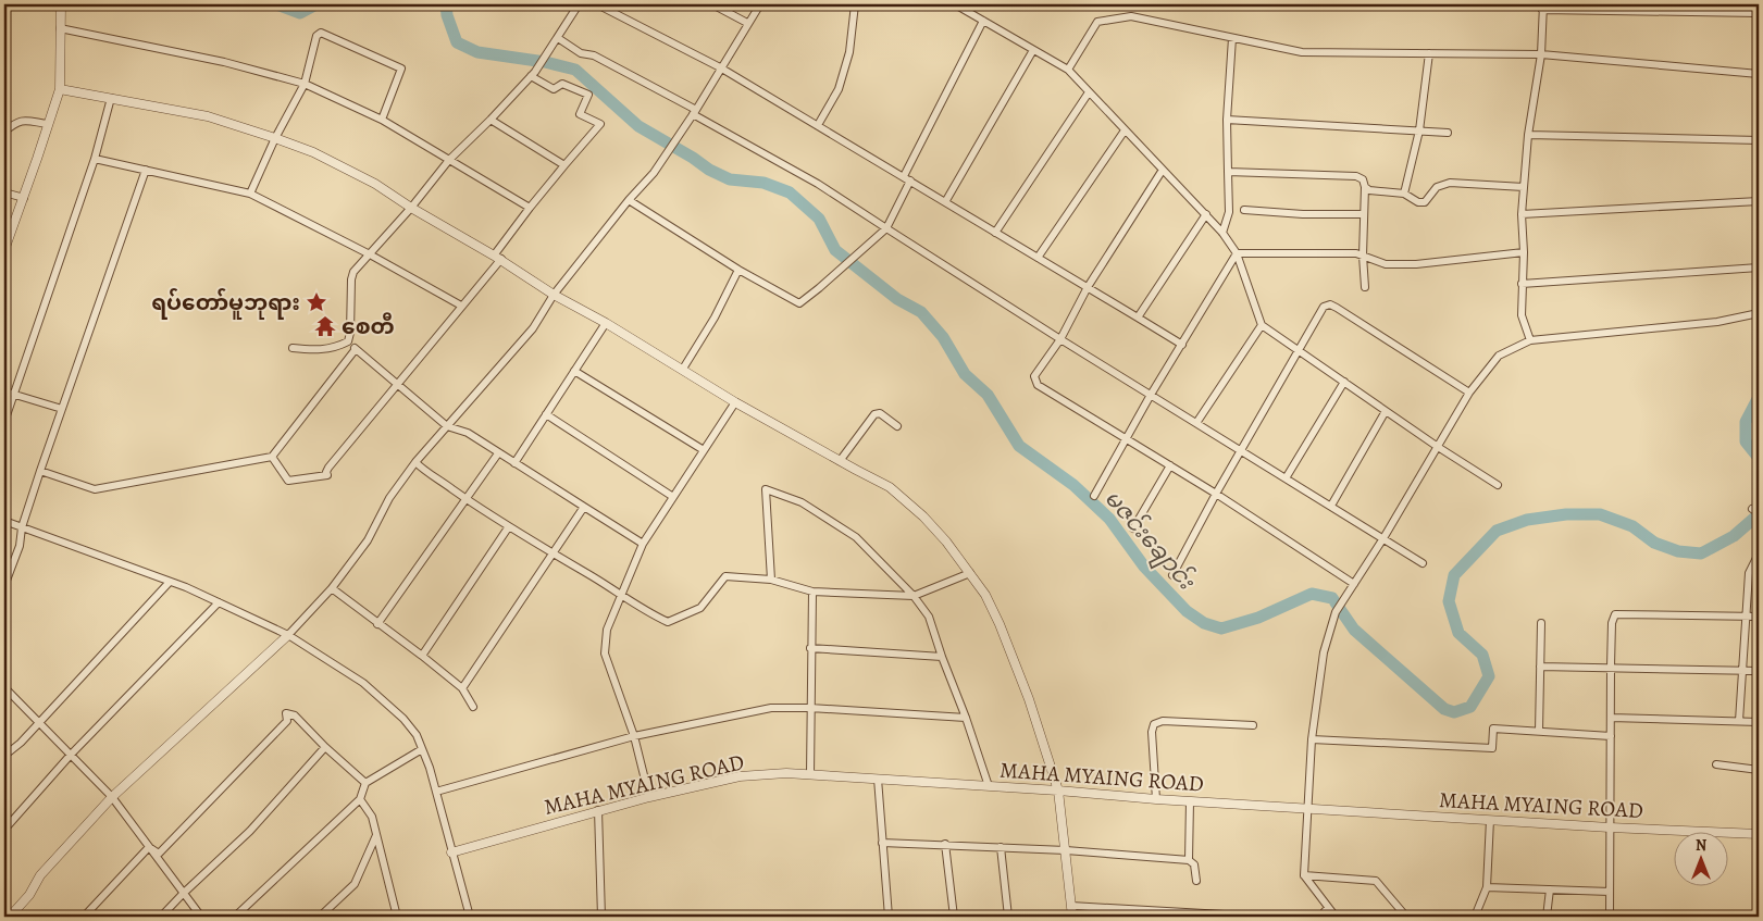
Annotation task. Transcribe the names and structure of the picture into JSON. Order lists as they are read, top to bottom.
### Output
{
  "streets": {
    "street": ["MAHA MYAING ROAD"]
  },
  "water": ["မဇင်းချောင်း"],
  "places": {
    "place": ["ရပ်တော်မူဘုရား"],
    "temple": ["စေတီ"]
  },
  "north": "top"
}
